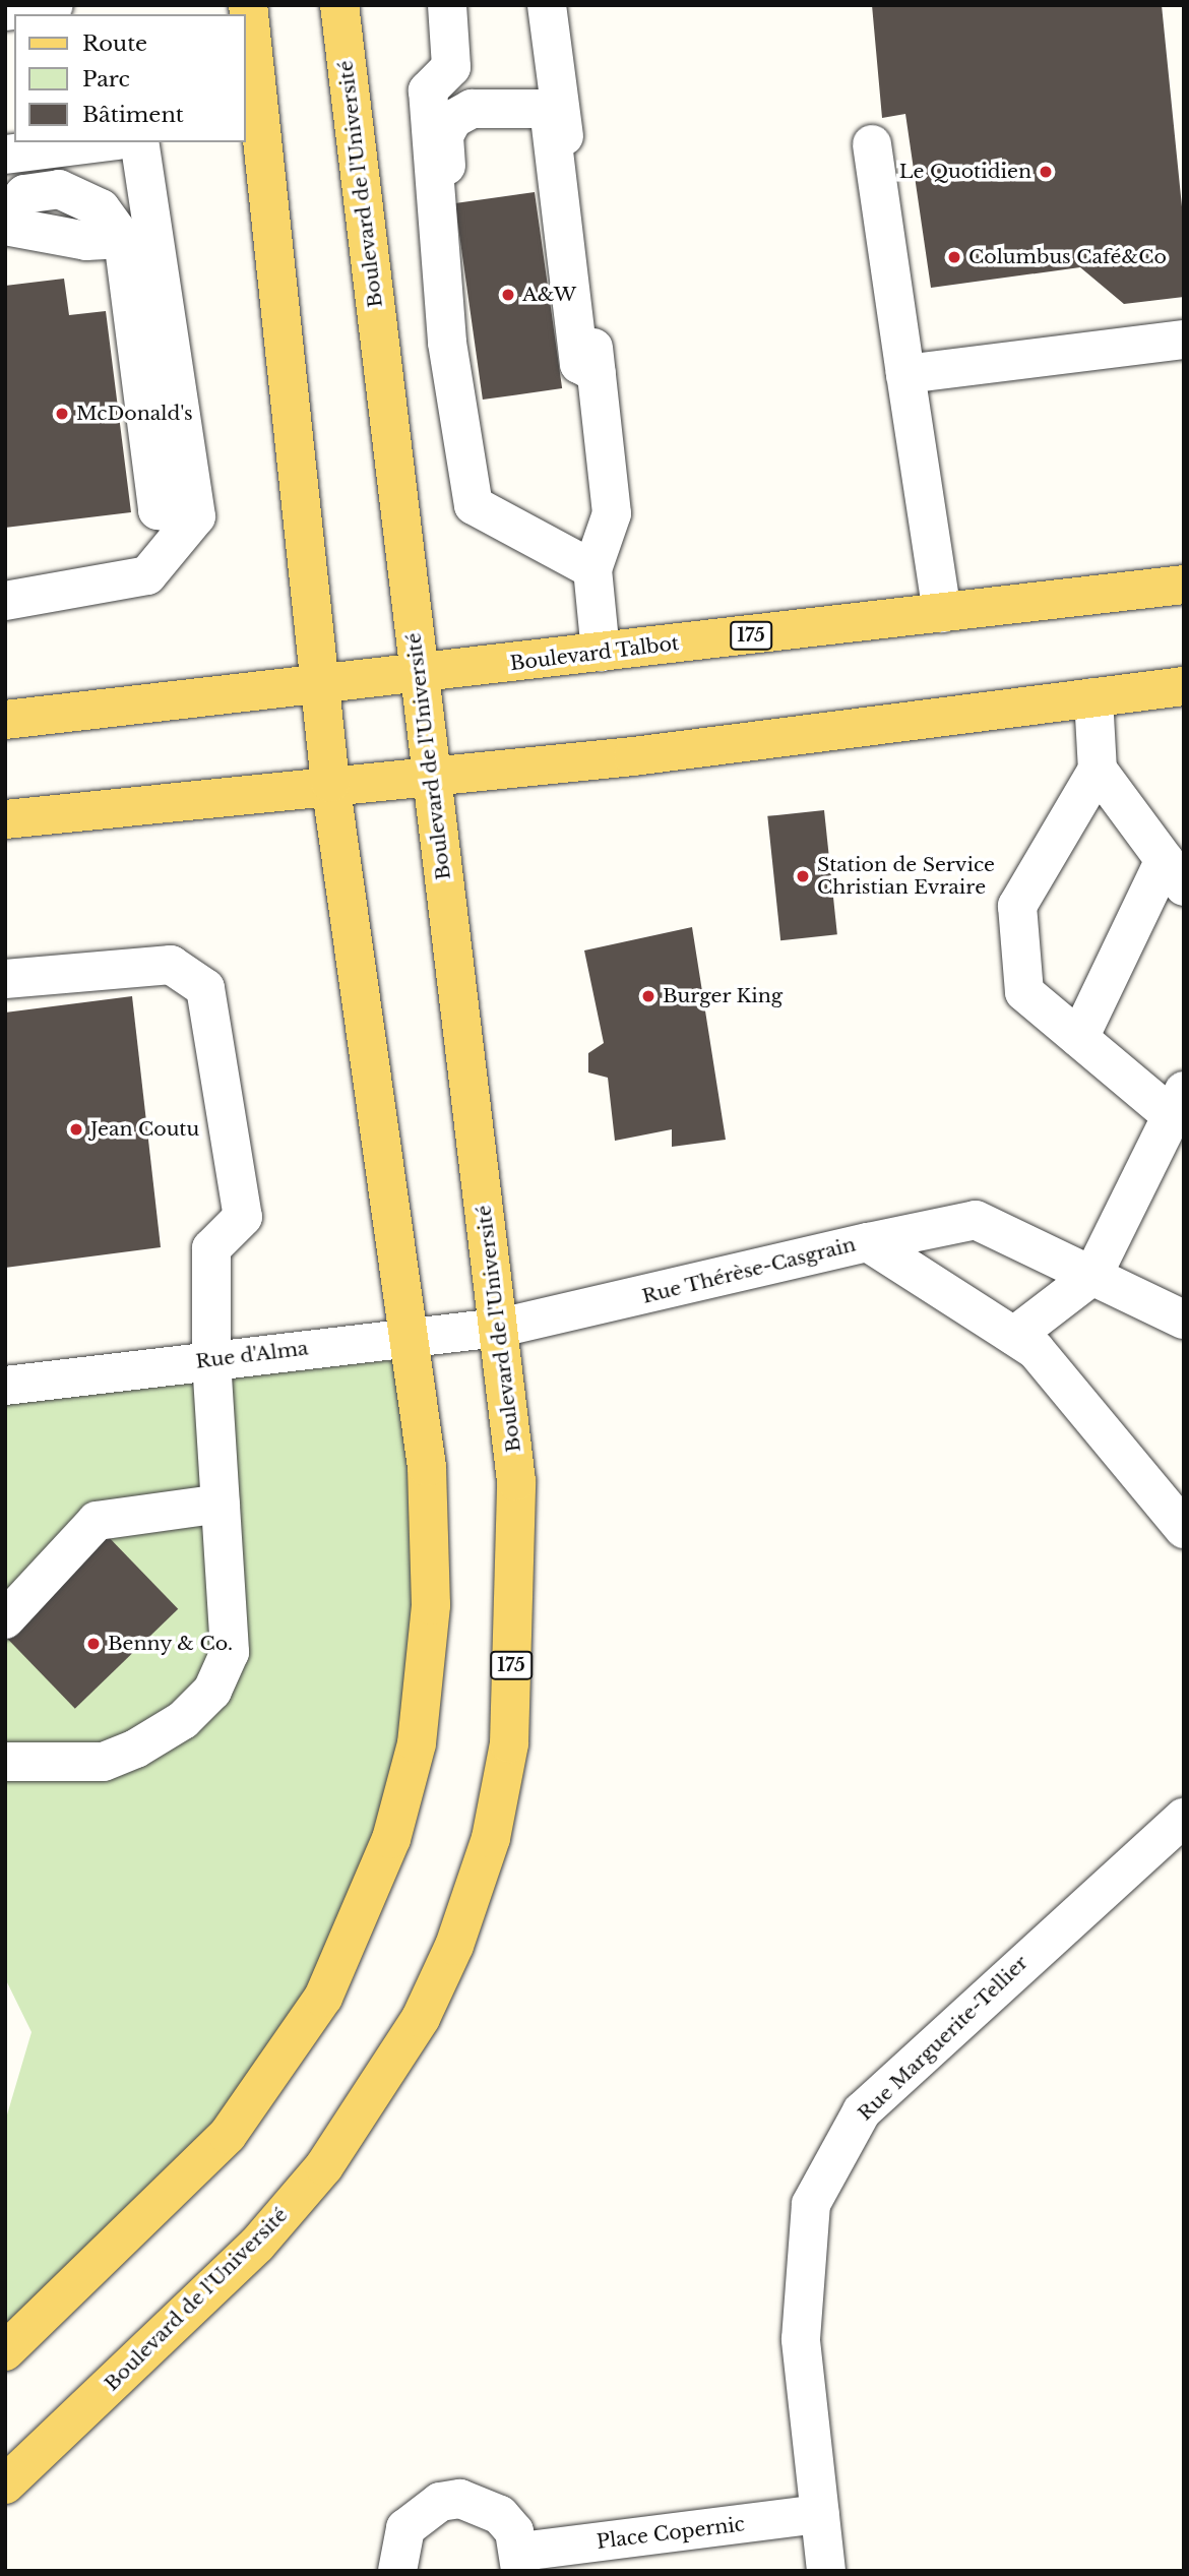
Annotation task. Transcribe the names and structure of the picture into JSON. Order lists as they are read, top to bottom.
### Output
{
  "streets": {
    "main road": ["Boulevard de l'Université", "175", "Boulevard Talbot"],
    "street": [
      "Rue Thérèse-Casgrain",
      "Rue d'Alma",
      "Rue Marguerite-Tellier",
      "Place Copernic"
    ]
  },
  "crossings": [
    ["Boulevard de l'Université", "Boulevard Talbot"],
    ["Boulevard de l'Université", "Rue Thérèse-Casgrain"],
    ["Boulevard de l'Université", "Rue d'Alma"],
    ["Rue Thérèse-Casgrain", "Rue d'Alma"],
    ["Rue Marguerite-Tellier", "Place Copernic"]
  ],
  "places": [
    "Le Quotidien",
    "Columbus Café&Co",
    "A&W",
    "McDonald's",
    "Station de Service Christian Evraire",
    "Burger King",
    "Jean Coutu",
    "Benny & Co."
  ],
  "legend": ["Route", "Parc", "Bâtiment"]
}
